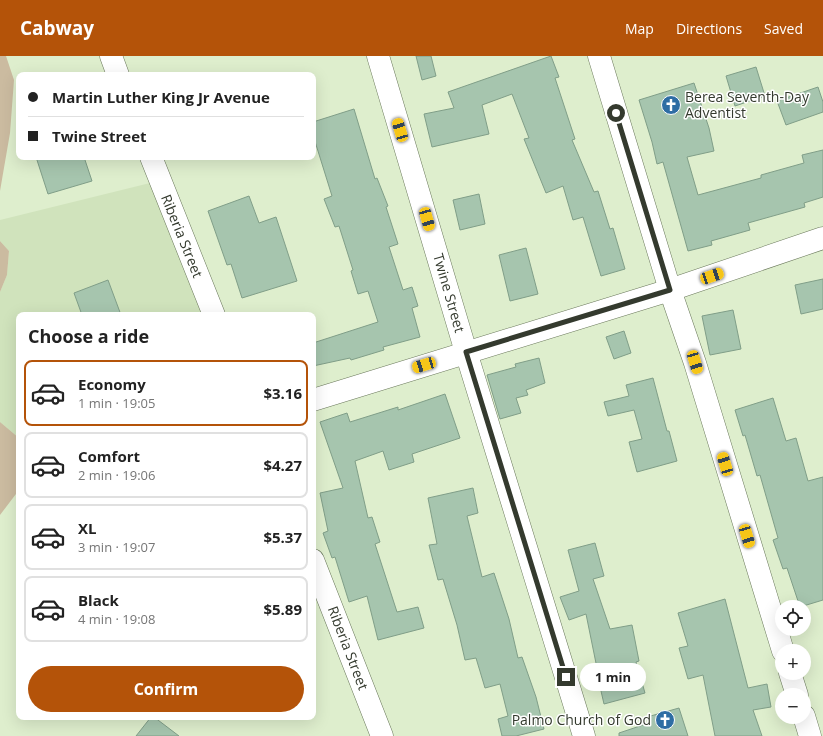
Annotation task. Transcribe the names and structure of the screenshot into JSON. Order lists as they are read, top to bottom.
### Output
{
  "streets": {
    "street": ["Riberia Street", "Twine Street"]
  },
  "places": {
    "church": ["Berea Seventh-Day Adventist", "Palmo Church of God"]
  },
  "page": {
    "header": "Cabway",
    "nav": ["Map", "Directions", "Saved"],
    "banner": ["Martin Luther King Jr Avenue", "Twine Street"],
    "heading": "Choose a ride",
    "list": [
      {
        "name": "Economy",
        "note": "1 min · 19:05",
        "value": "$3.16"
      },
      {
        "name": "Comfort",
        "note": "2 min · 19:06",
        "value": "$4.27"
      },
      {
        "name": "XL",
        "note": "3 min · 19:07",
        "value": "$5.37"
      },
      {
        "name": "Black",
        "note": "4 min · 19:08",
        "value": "$5.89"
      }
    ],
    "map_buttons": ["+", "−"],
    "buttons": "Confirm",
    "bubble": "1 min"
  }
}
